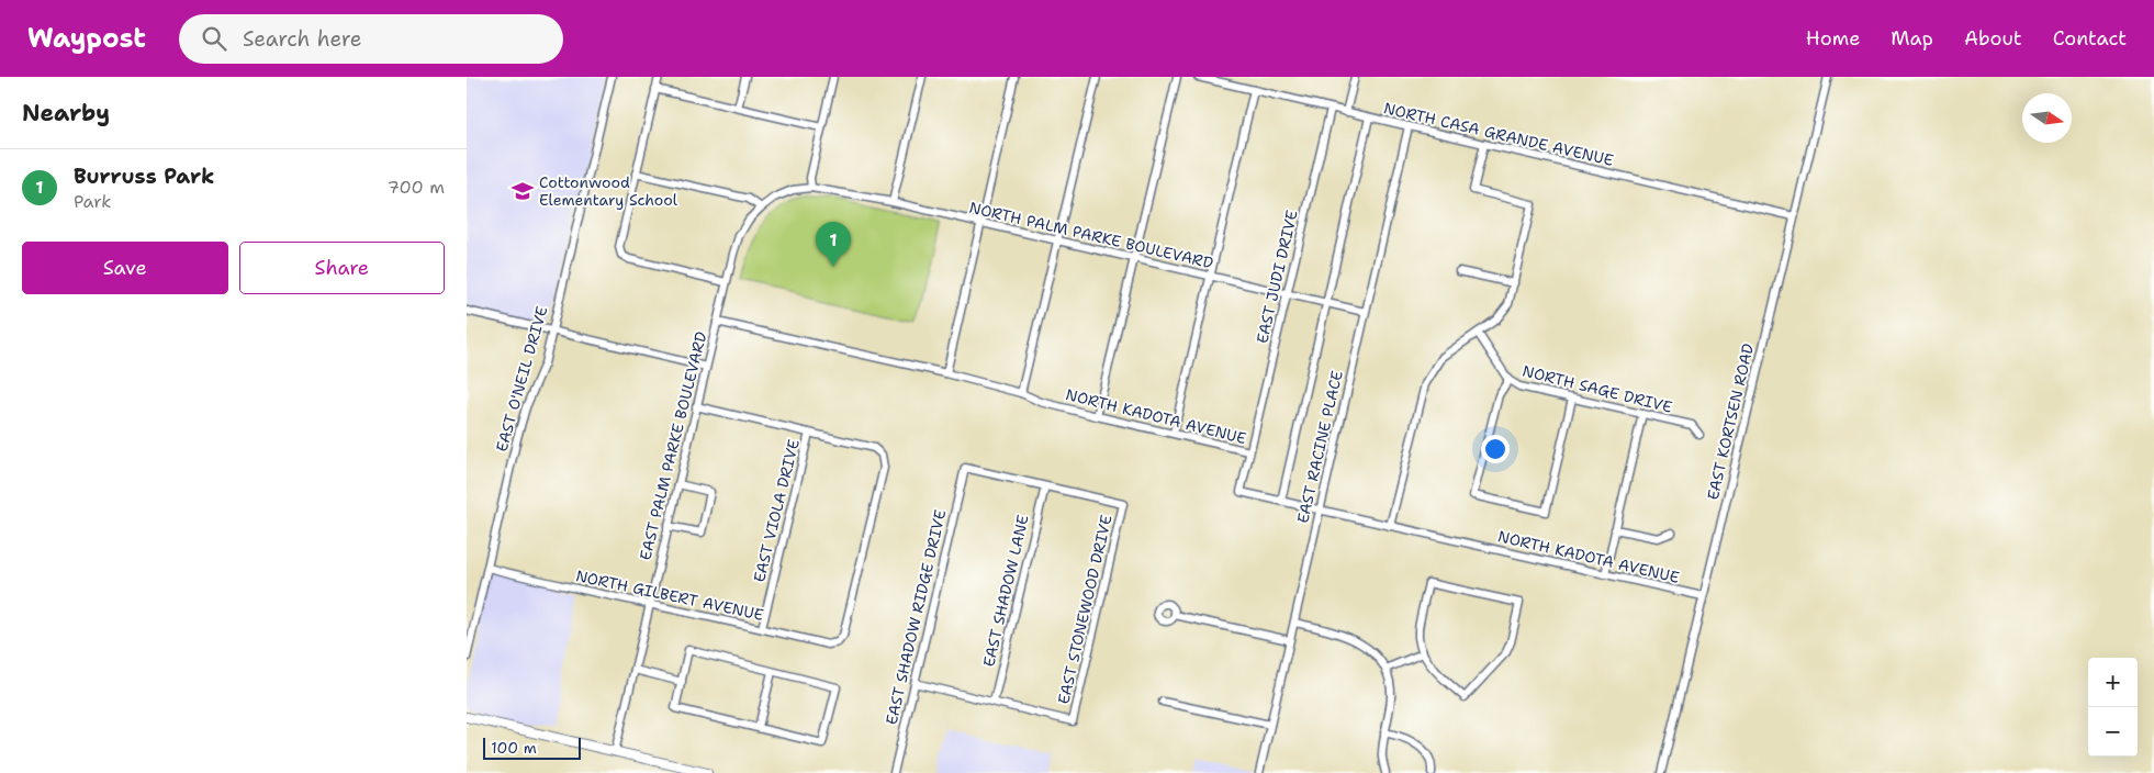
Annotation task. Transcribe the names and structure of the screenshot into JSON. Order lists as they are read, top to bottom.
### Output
{
  "streets": {
    "street": [
      "NORTH CASA GRANDE AVENUE",
      "NORTH PALM PARKE BOULEVARD",
      "EAST JUDI DRIVE",
      "EAST O'NEIL DRIVE",
      "NORTH SAGE DRIVE",
      "NORTH KADOTA AVENUE",
      "EAST KORTSEN ROAD",
      "EAST PALM PARKE BOULEVARD",
      "EAST RACINE PLACE",
      "EAST VIOLA DRIVE",
      "EAST SHADOW LANE",
      "NORTH GILBERT AVENUE",
      "EAST STONEWOOD DRIVE",
      "EAST SHADOW RIDGE DRIVE"
    ]
  },
  "crossings": [
    ["NORTH CASA GRANDE AVENUE", "EAST JUDI DRIVE"],
    ["NORTH CASA GRANDE AVENUE", "EAST KORTSEN ROAD"],
    ["NORTH CASA GRANDE AVENUE", "EAST RACINE PLACE"],
    ["NORTH PALM PARKE BOULEVARD", "EAST JUDI DRIVE"],
    ["NORTH PALM PARKE BOULEVARD", "EAST PALM PARKE BOULEVARD"],
    ["NORTH PALM PARKE BOULEVARD", "EAST RACINE PLACE"],
    ["EAST JUDI DRIVE", "NORTH KADOTA AVENUE"],
    ["EAST O'NEIL DRIVE", "NORTH GILBERT AVENUE"],
    ["NORTH KADOTA AVENUE", "EAST KORTSEN ROAD"],
    ["NORTH KADOTA AVENUE", "EAST PALM PARKE BOULEVARD"],
    ["NORTH KADOTA AVENUE", "EAST RACINE PLACE"],
    ["EAST PALM PARKE BOULEVARD", "NORTH GILBERT AVENUE"],
    ["EAST VIOLA DRIVE", "NORTH GILBERT AVENUE"],
    ["EAST SHADOW LANE", "EAST STONEWOOD DRIVE"],
    ["EAST SHADOW LANE", "EAST SHADOW RIDGE DRIVE"],
    ["EAST STONEWOOD DRIVE", "EAST SHADOW RIDGE DRIVE"]
  ],
  "places": {
    "school or university": ["Cottonwood Elementary School"]
  },
  "scale_bar": "100 m",
  "north": "right",
  "page": {
    "header": "Waypost",
    "search": "Search here",
    "nav": [
      "Home",
      "Map",
      "About",
      "Contact"
    ],
    "heading": "Nearby",
    "list": [
      {
        "mark": "1",
        "name": "Burruss Park",
        "note": "Park",
        "value": "700 m"
      }
    ],
    "pins": "1",
    "buttons": ["Save", "Share"],
    "map_buttons": ["+", "−"],
    "scale": "100 m"
  }
}
